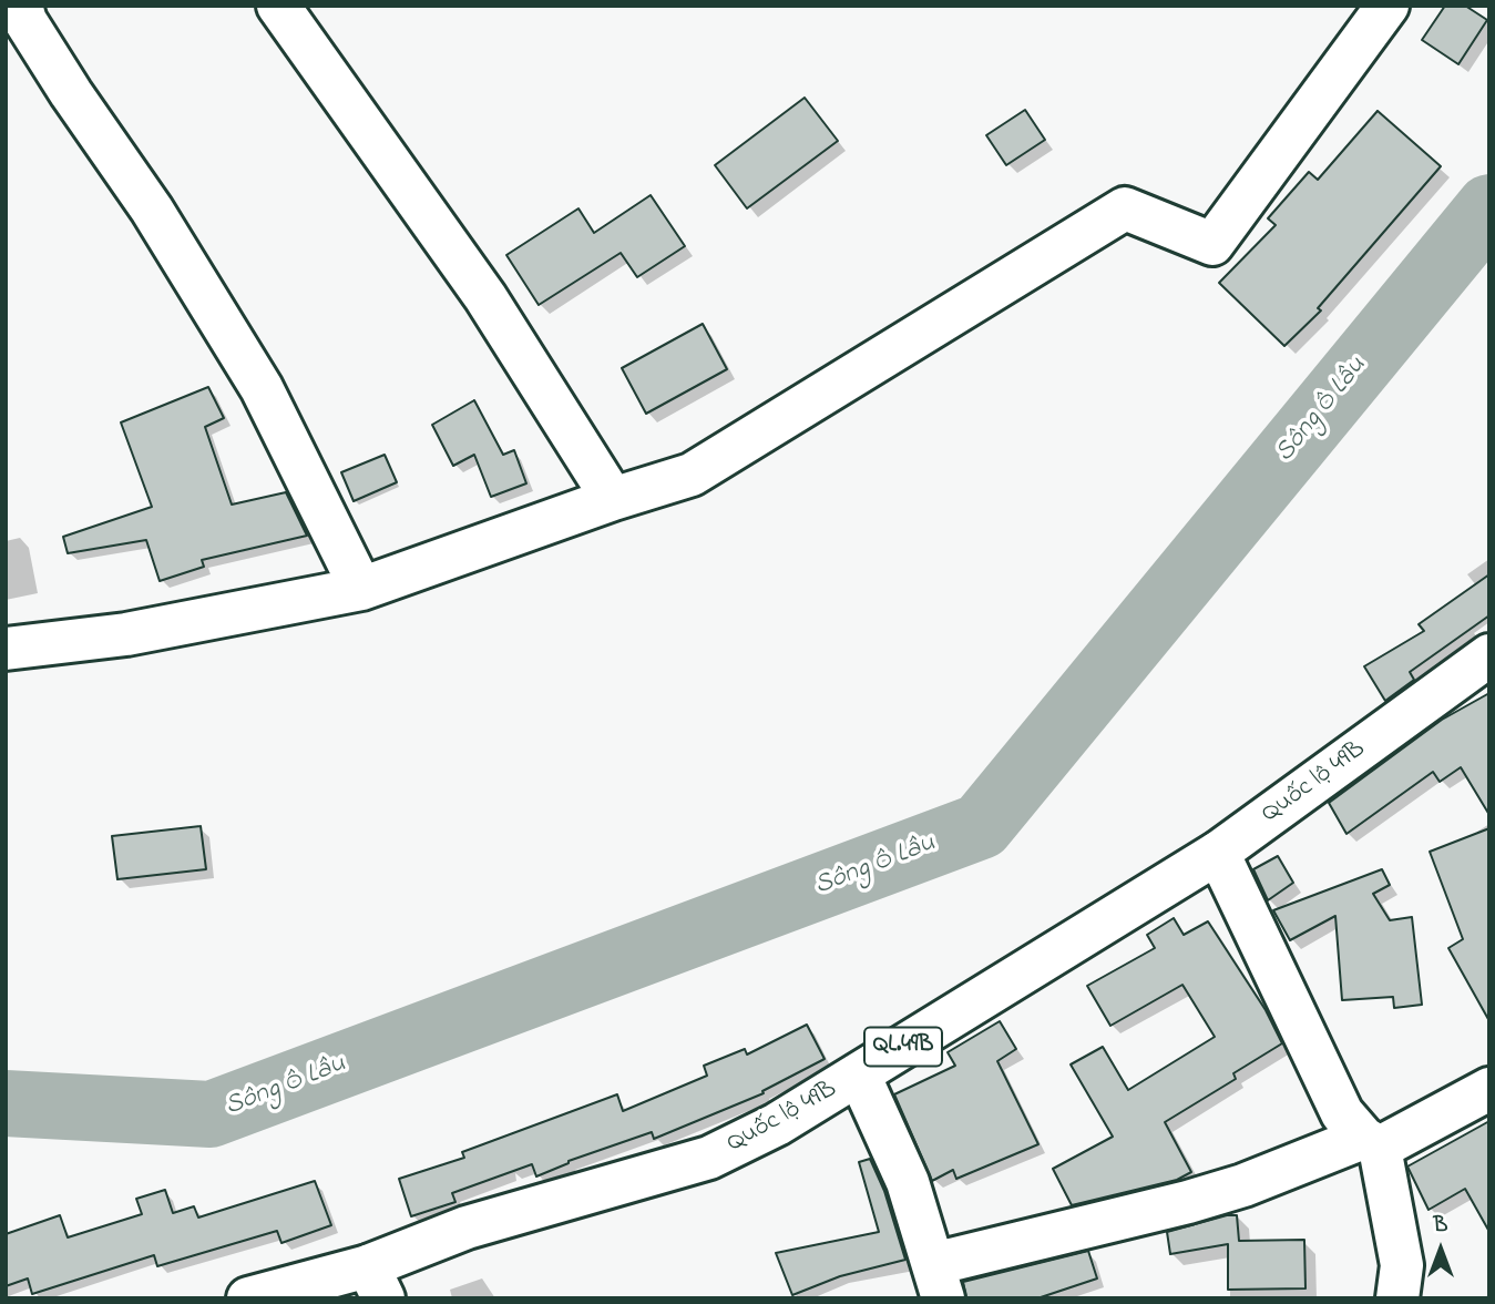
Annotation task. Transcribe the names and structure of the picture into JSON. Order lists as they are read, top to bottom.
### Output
{
  "streets": {
    "street": ["Quốc lộ 49B", "QL.49B"]
  },
  "water": ["Sông Ô Lâu"],
  "north": "top"
}
